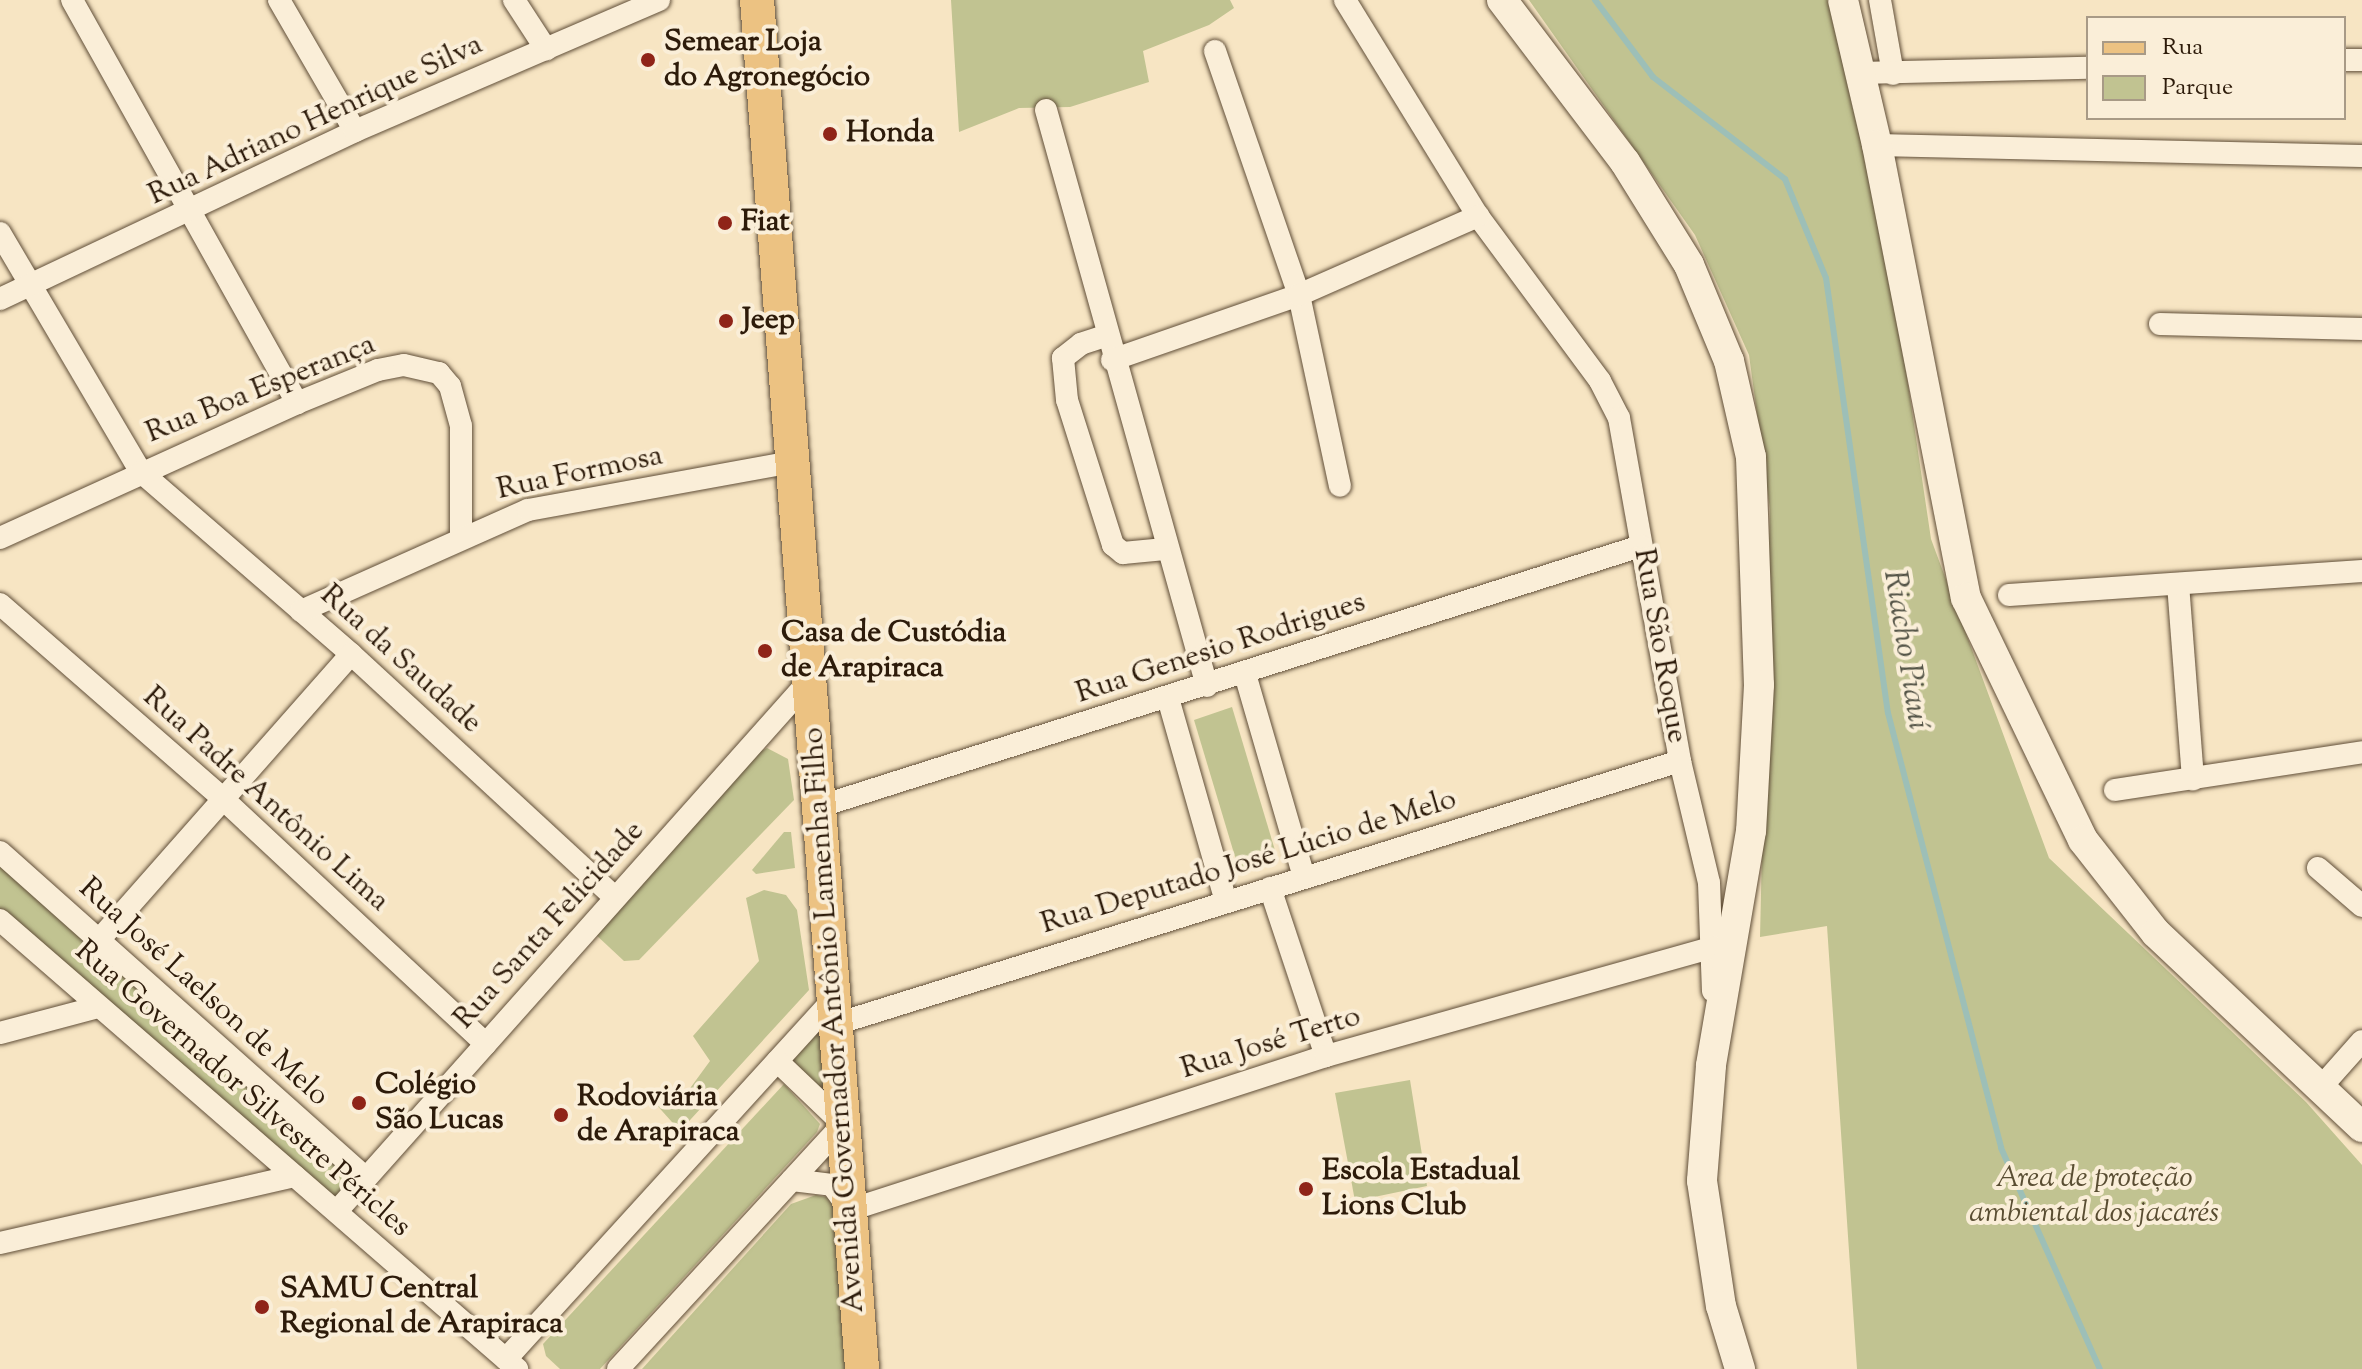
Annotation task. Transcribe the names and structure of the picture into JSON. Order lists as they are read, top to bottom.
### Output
{
  "streets": {
    "main road": ["Rua São Roque", "Avenida Governador Antônio Lamenha Filho"],
    "street": [
      "Rua Adriano Henrique Silva",
      "Rua Boa Esperança",
      "Rua Formosa",
      "Rua Genesio Rodrigues",
      "Rua da Saudade",
      "Rua Padre Antônio Lima",
      "Rua Deputado José Lúcio de Melo",
      "Rua Santa Felicidade",
      "Rua José Laelson de Melo",
      "Rua José Terto",
      "Rua Governador Silvestre Péricles"
    ]
  },
  "crossings": [
    ["Rua Adriano Henrique Silva", "Rua da Saudade"],
    ["Rua Boa Esperança", "Rua Formosa"],
    ["Rua Boa Esperança", "Rua da Saudade"],
    ["Rua Formosa", "Rua da Saudade"],
    ["Rua Formosa", "Avenida Governador Antônio Lamenha Filho"],
    ["Rua São Roque", "Rua Genesio Rodrigues"],
    ["Rua São Roque", "Rua Deputado José Lúcio de Melo"],
    ["Rua São Roque", "Rua José Terto"],
    ["Rua Genesio Rodrigues", "Avenida Governador Antônio Lamenha Filho"],
    ["Rua da Saudade", "Rua Santa Felicidade"],
    ["Rua Padre Antônio Lima", "Rua Santa Felicidade"],
    ["Rua Deputado José Lúcio de Melo", "Avenida Governador Antônio Lamenha Filho"],
    ["Rua Santa Felicidade", "Rua José Laelson de Melo"],
    ["Rua Santa Felicidade", "Avenida Governador Antônio Lamenha Filho"],
    ["Rua Santa Felicidade", "Rua Governador Silvestre Péricles"],
    ["Avenida Governador Antônio Lamenha Filho", "Rua José Terto"]
  ],
  "water": ["Riacho Piauí"],
  "parks": ["Area de proteção ambiental dos jacarés"],
  "places": [
    "Semear Loja do Agronegócio",
    "Honda",
    "Fiat",
    "Jeep",
    "Casa de Custódia de Arapiraca",
    "Colégio São Lucas",
    "Rodoviária de Arapiraca",
    "Escola Estadual Lions Club",
    "SAMU Central Regional de Arapiraca"
  ],
  "legend": ["Rua", "Parque"]
}
